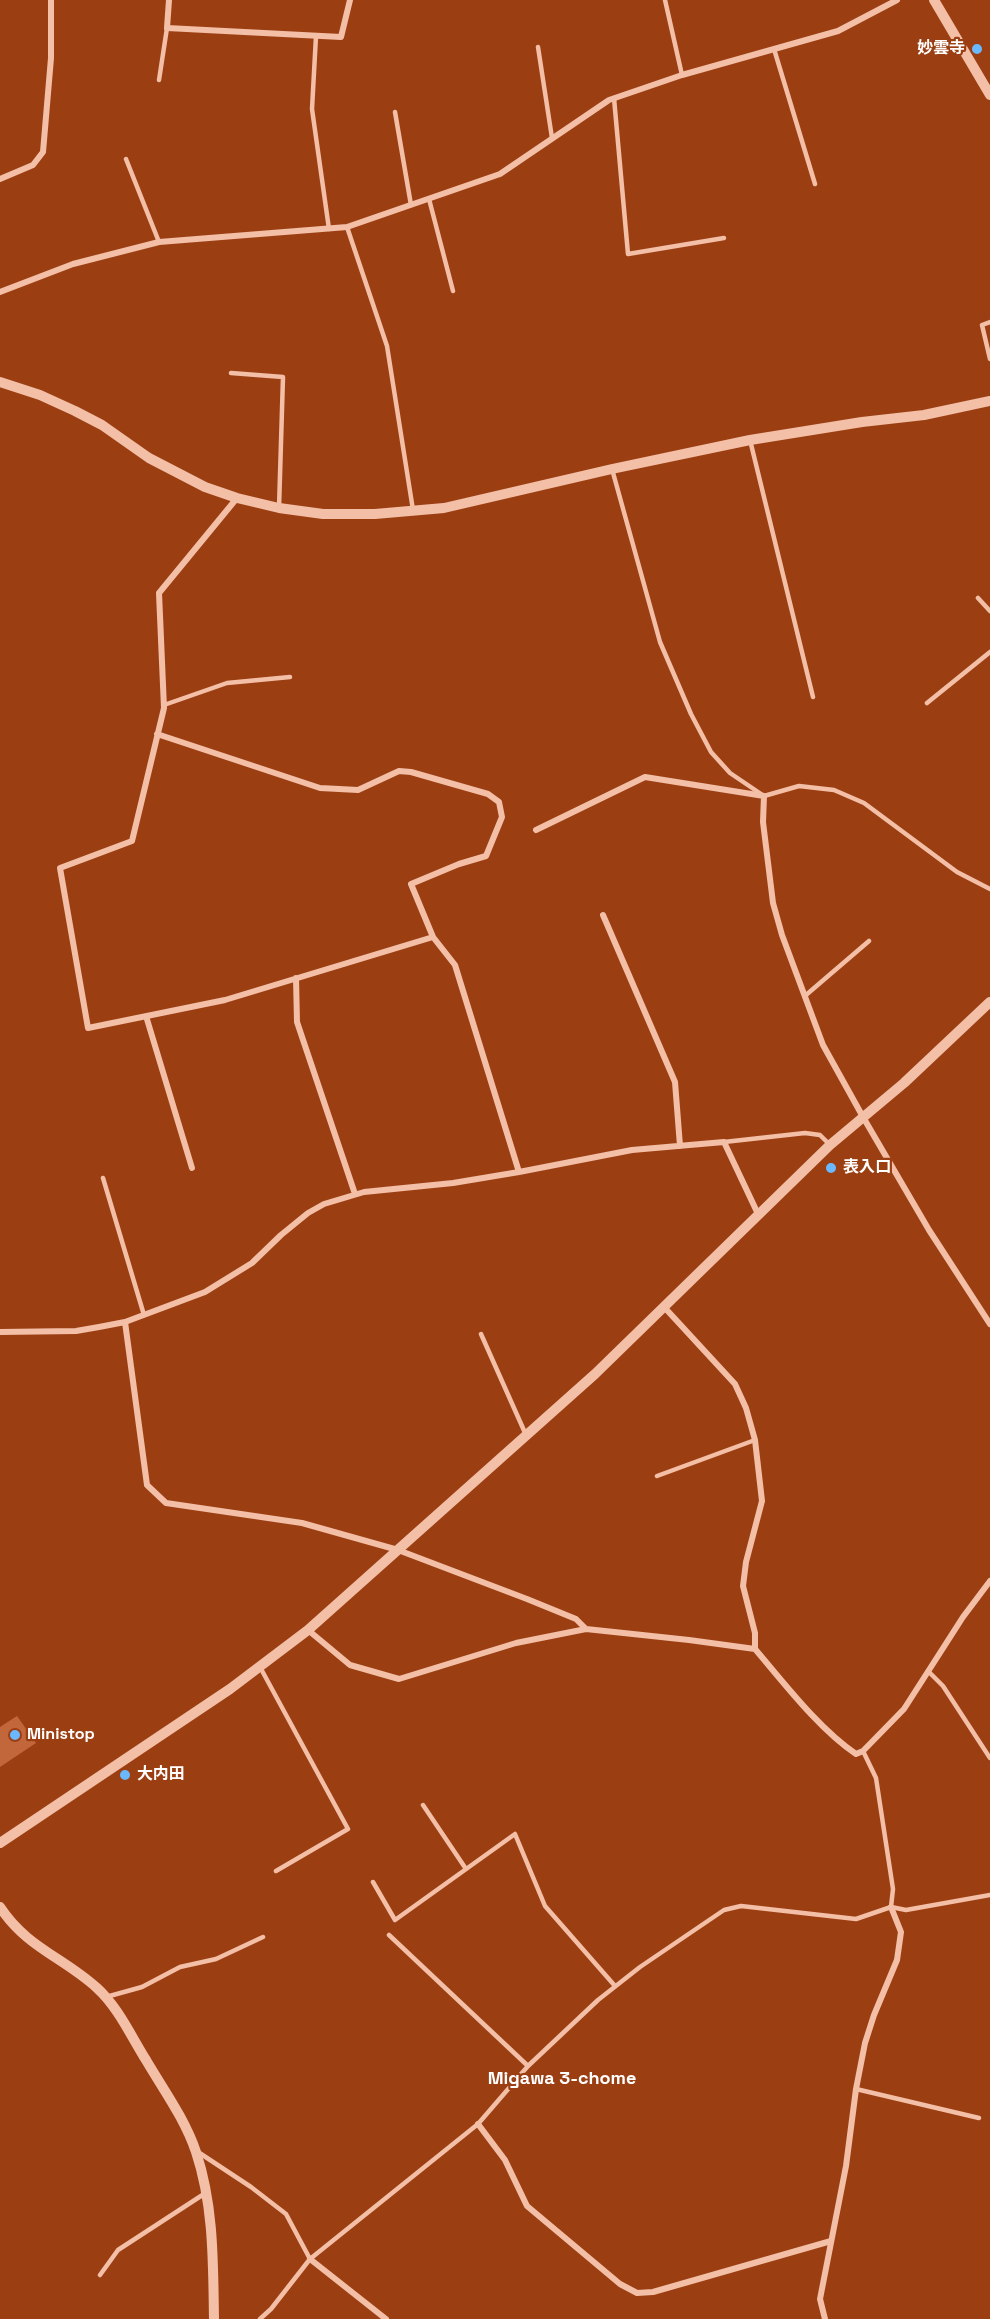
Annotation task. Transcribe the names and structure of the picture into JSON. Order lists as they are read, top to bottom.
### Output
{
  "districts": ["Migawa 3-chome"],
  "places": [
    "妙雲寺",
    "表入口",
    "Ministop",
    "大内田"
  ]
}
